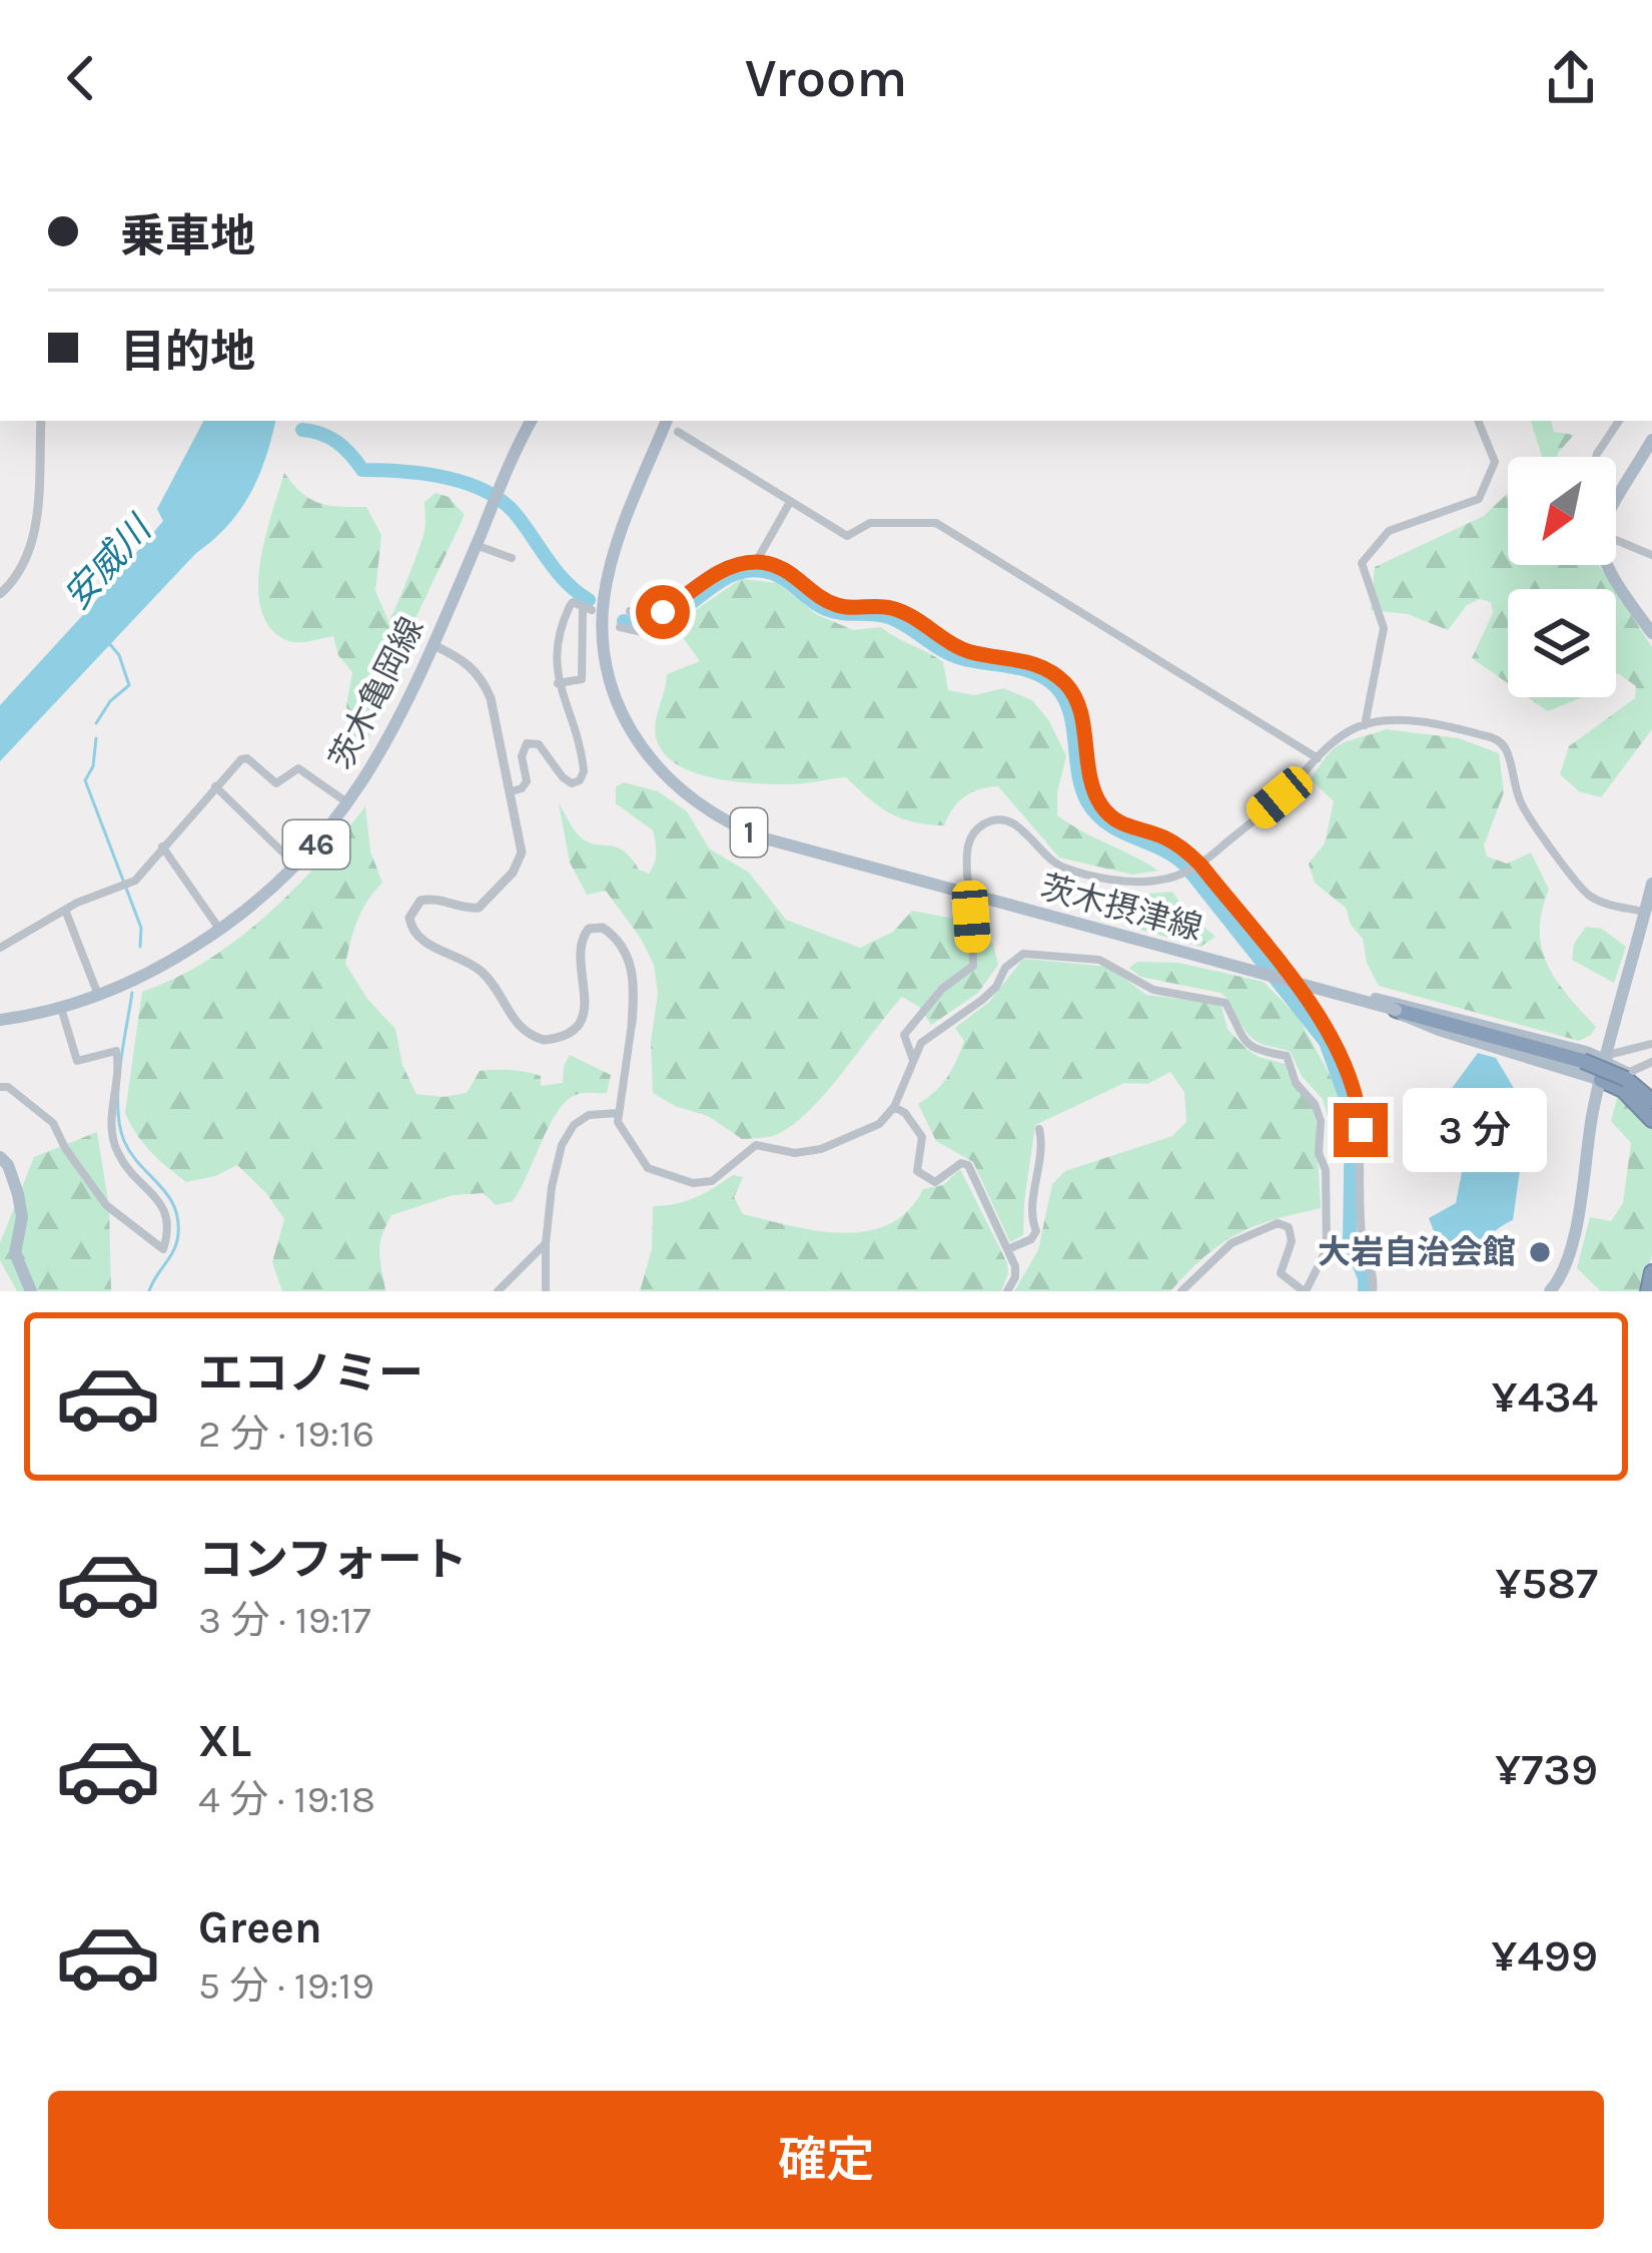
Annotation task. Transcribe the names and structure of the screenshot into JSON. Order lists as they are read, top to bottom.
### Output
{
  "streets": {
    "main road": [
      "茨木亀岡線",
      "1",
      "46",
      "茨木摂津線"
    ]
  },
  "water": ["安威川"],
  "places": ["大岩自治会館"],
  "north": "bottom left",
  "page": {
    "header": "Vroom",
    "banner": ["乗車地", "目的地"],
    "bubble": "3 分",
    "list": [
      {
        "name": "エコノミー",
        "note": "2 分 · 19:16",
        "value": "¥434"
      },
      {
        "name": "コンフォート",
        "note": "3 分 · 19:17",
        "value": "¥587"
      },
      {
        "name": "XL",
        "note": "4 分 · 19:18",
        "value": "¥739"
      },
      {
        "name": "Green",
        "note": "5 分 · 19:19",
        "value": "¥499"
      }
    ],
    "buttons": "確定"
  }
}
